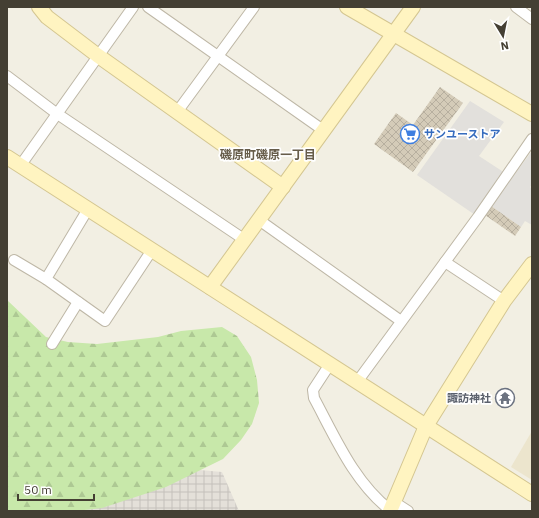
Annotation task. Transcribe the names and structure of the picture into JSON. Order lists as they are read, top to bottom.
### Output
{
  "districts": ["磯原町磯原一丁目"],
  "places": {
    "supermarket": ["サンユーストア"],
    "temple": ["諏訪神社"]
  },
  "scale_bar": "50 m",
  "north": "bottom"
}
